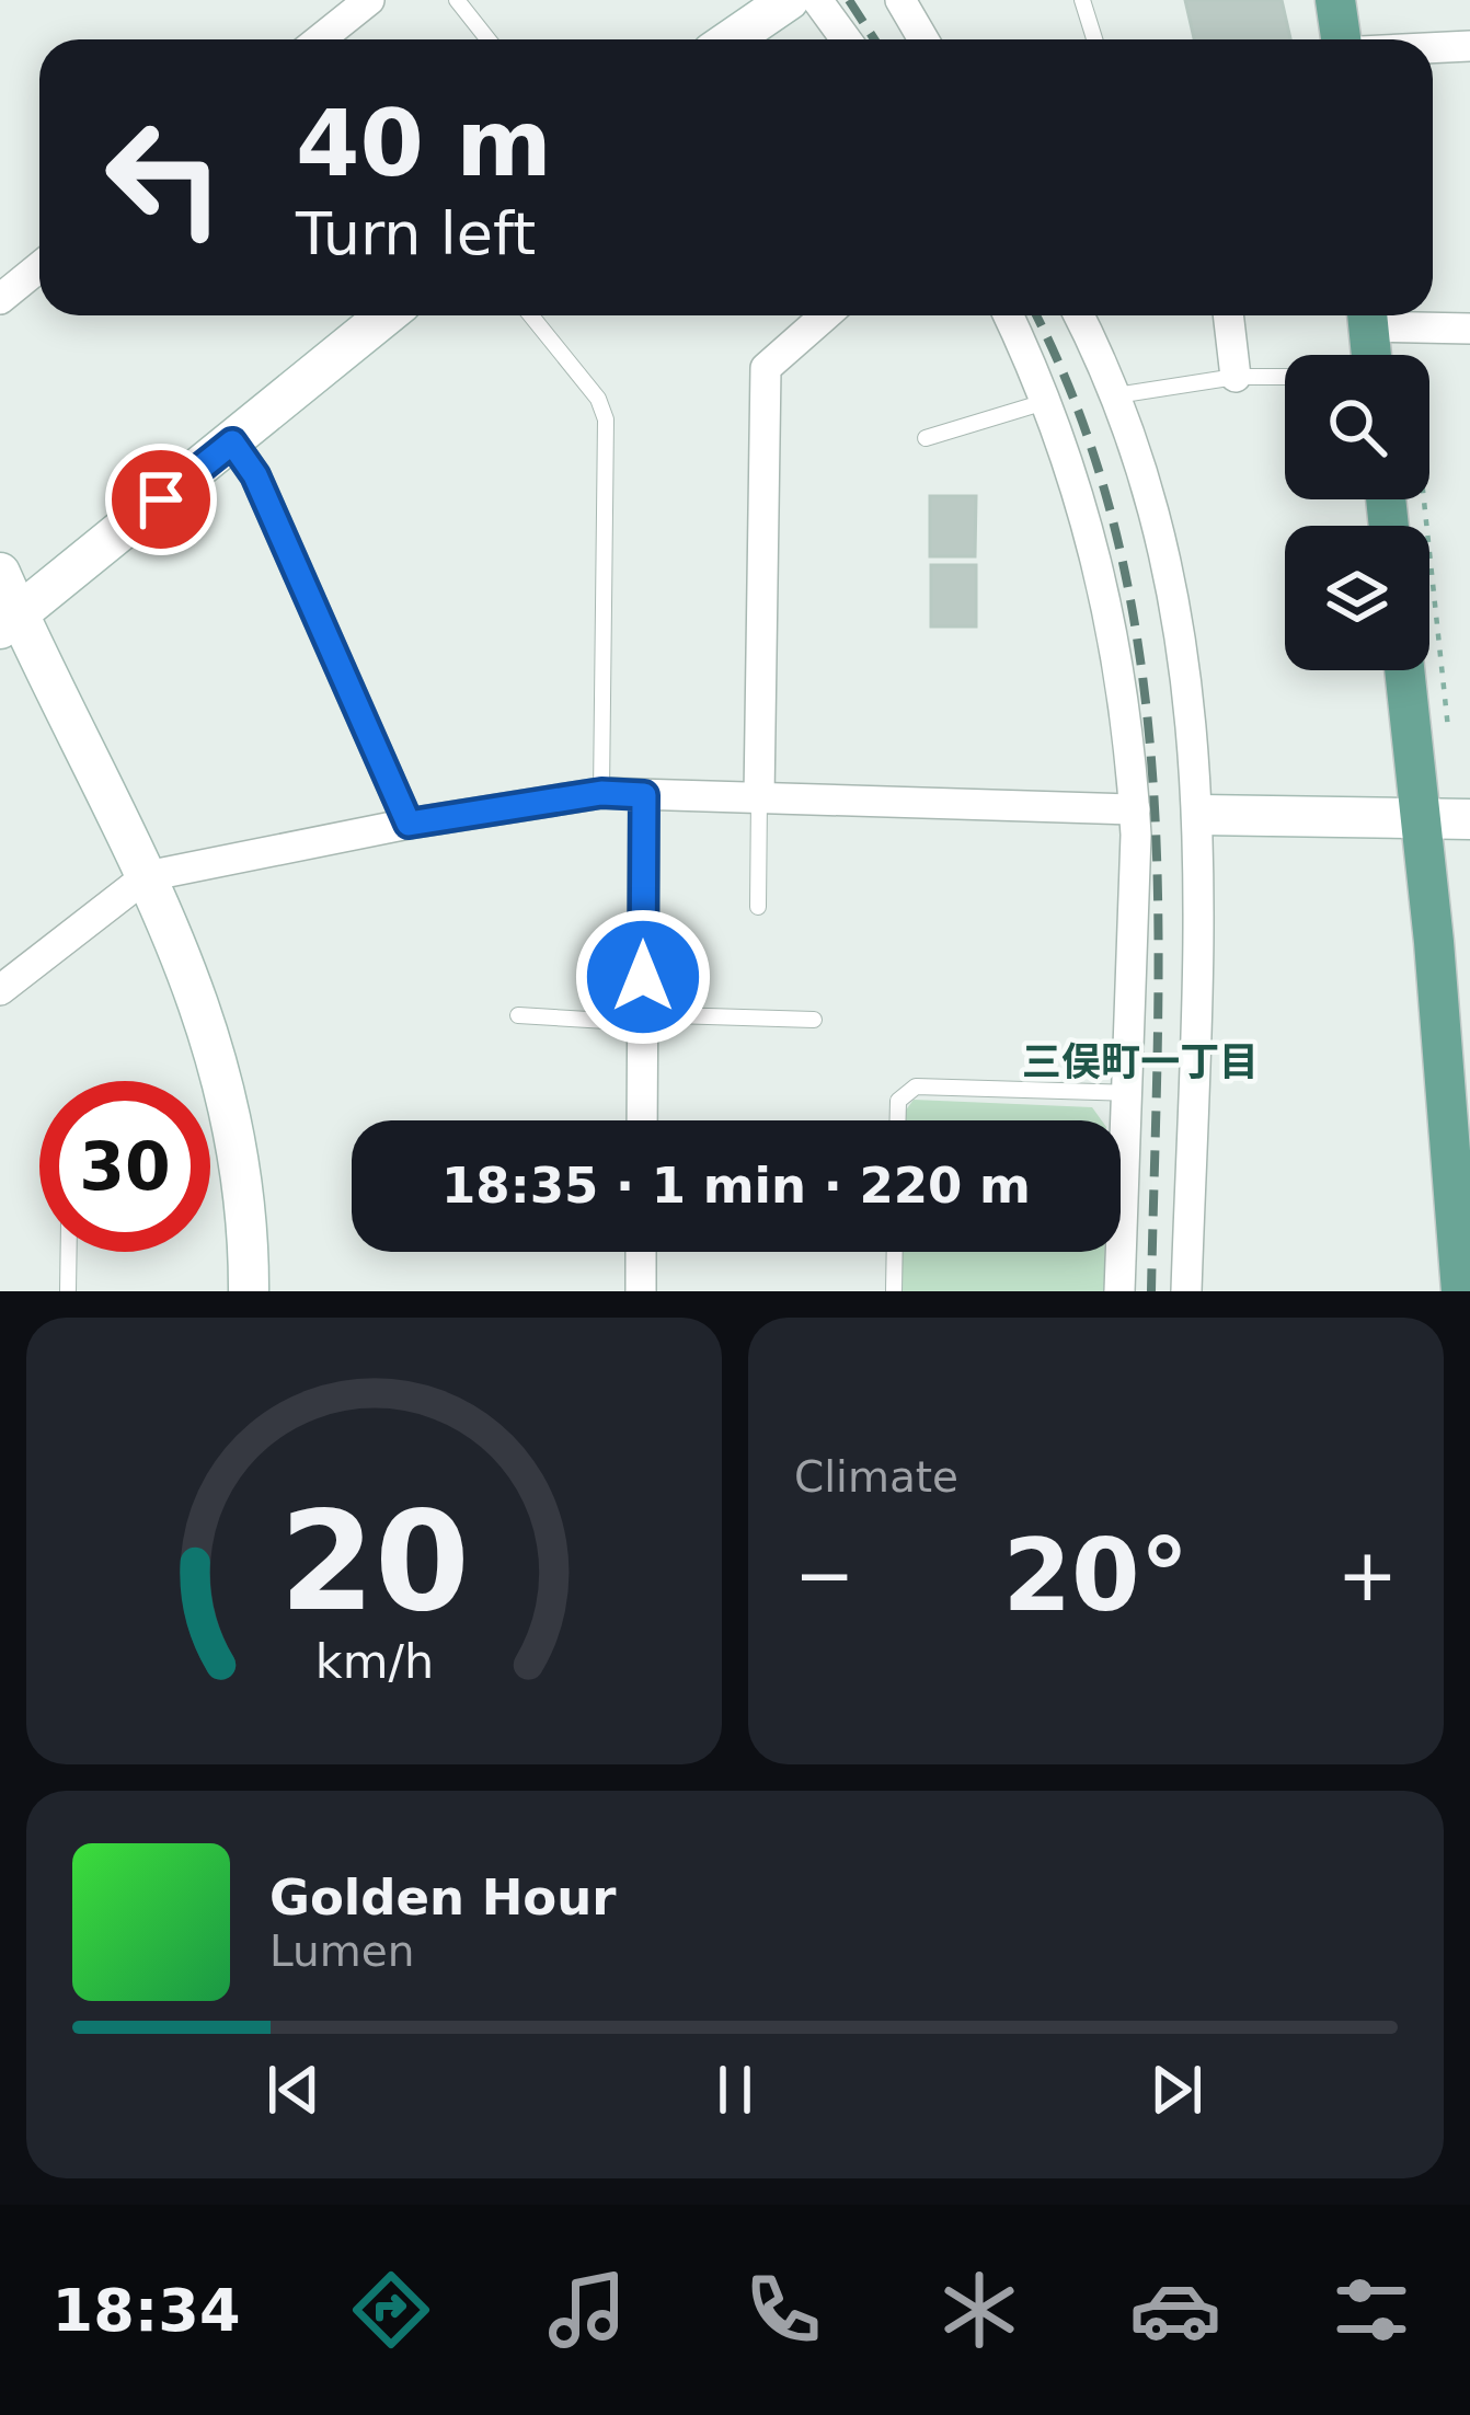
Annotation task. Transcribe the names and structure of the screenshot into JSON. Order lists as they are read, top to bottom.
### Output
{
  "districts": ["三俣町一丁目"],
  "page": {
    "turn": ["40 m", "Turn left"],
    "limit": "30",
    "trip": "18:35 · 1 min · 220 m",
    "tile": "Climate",
    "heat": ["−", "20°", "+"],
    "song": ["Golden Hour", "Lumen"],
    "tabs": "18:34",
    "gauge": ["20", "km/h"]
  }
}
